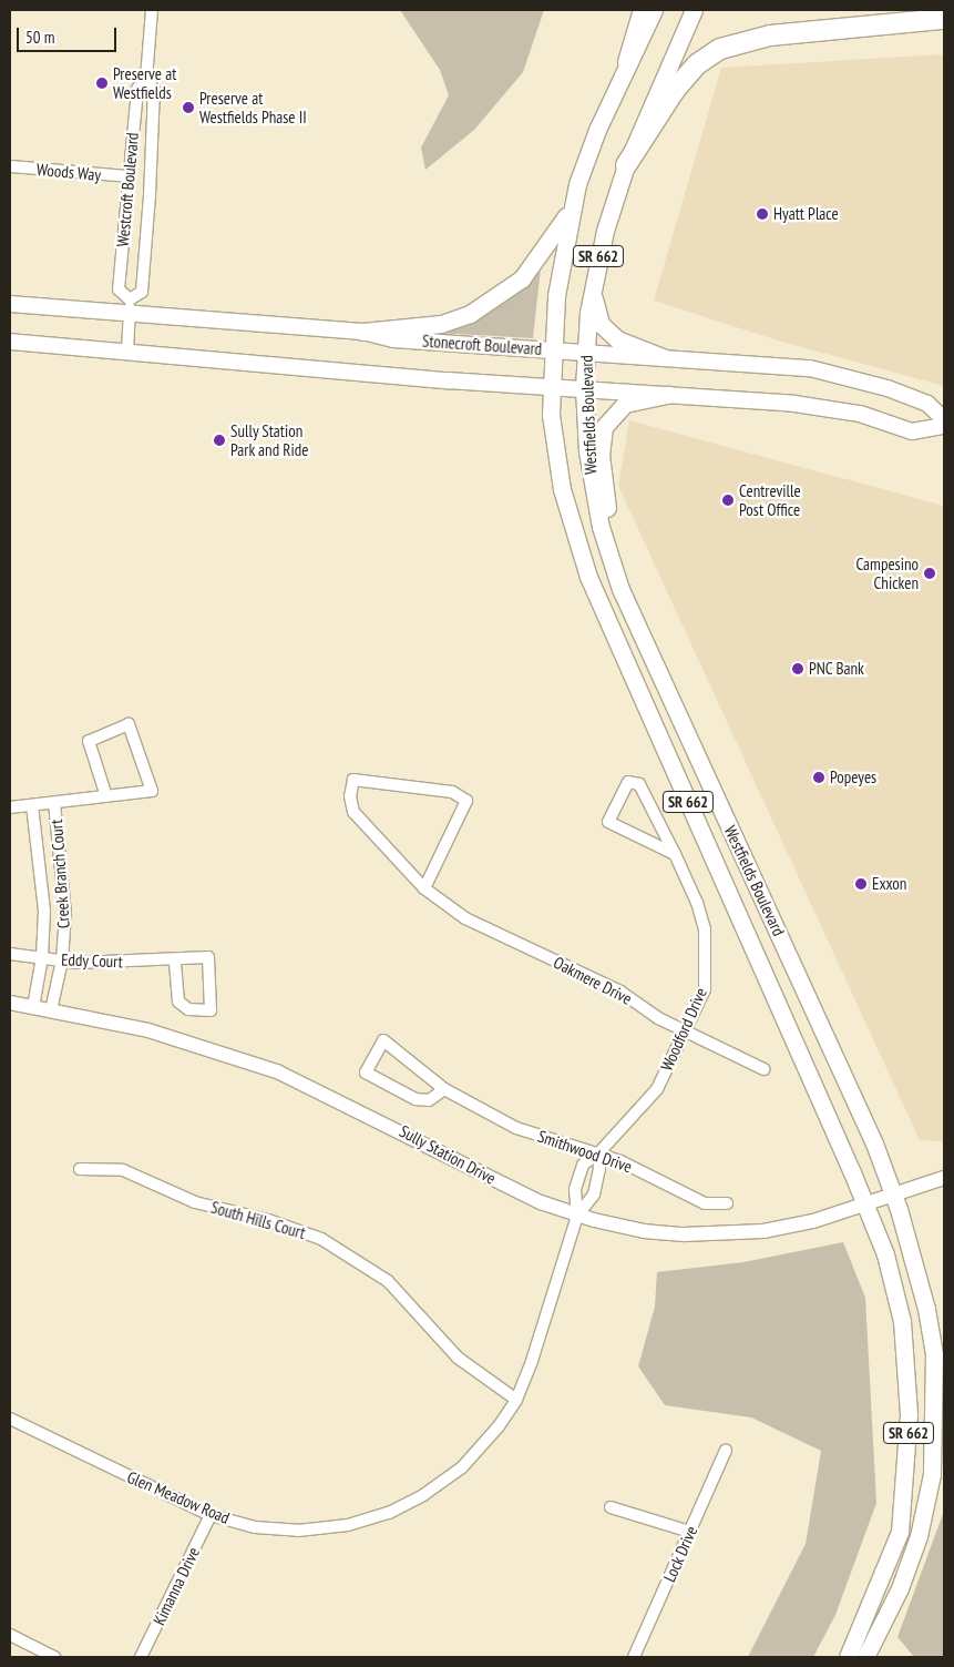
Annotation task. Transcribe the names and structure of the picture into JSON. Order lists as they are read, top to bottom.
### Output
{
  "streets": {
    "main road": ["SR 662", "Stonecroft Boulevard", "Westfields Boulevard"],
    "street": [
      "Woods Way",
      "Westcroft Boulevard",
      "Creek Branch Court",
      "Eddy Court",
      "Oakmere Drive",
      "Woodford Drive",
      "Smithwood Drive",
      "Sully Station Drive",
      "South Hills Court",
      "Glen Meadow Road",
      "Lock Drive",
      "Kimanna Drive"
    ]
  },
  "crossings": [
    ["Woods Way", "Westcroft Boulevard"],
    ["Westcroft Boulevard", "Stonecroft Boulevard"],
    ["Stonecroft Boulevard", "Westfields Boulevard"],
    ["Westfields Boulevard", "Sully Station Drive"],
    ["Creek Branch Court", "Eddy Court"],
    ["Creek Branch Court", "Sully Station Drive"],
    ["Oakmere Drive", "Woodford Drive"],
    ["Woodford Drive", "Smithwood Drive"],
    ["Woodford Drive", "Sully Station Drive"],
    ["Woodford Drive", "Glen Meadow Road"],
    ["Sully Station Drive", "Glen Meadow Road"],
    ["South Hills Court", "Glen Meadow Road"],
    ["Glen Meadow Road", "Kimanna Drive"]
  ],
  "places": [
    "Preserve at Westfields",
    "Preserve at Westfields Phase II",
    "Hyatt Place",
    "Sully Station Park and Ride",
    "Centreville Post Office",
    "Campesino Chicken",
    "PNC Bank",
    "Popeyes",
    "Exxon"
  ],
  "scale_bar": "50 m"
}
